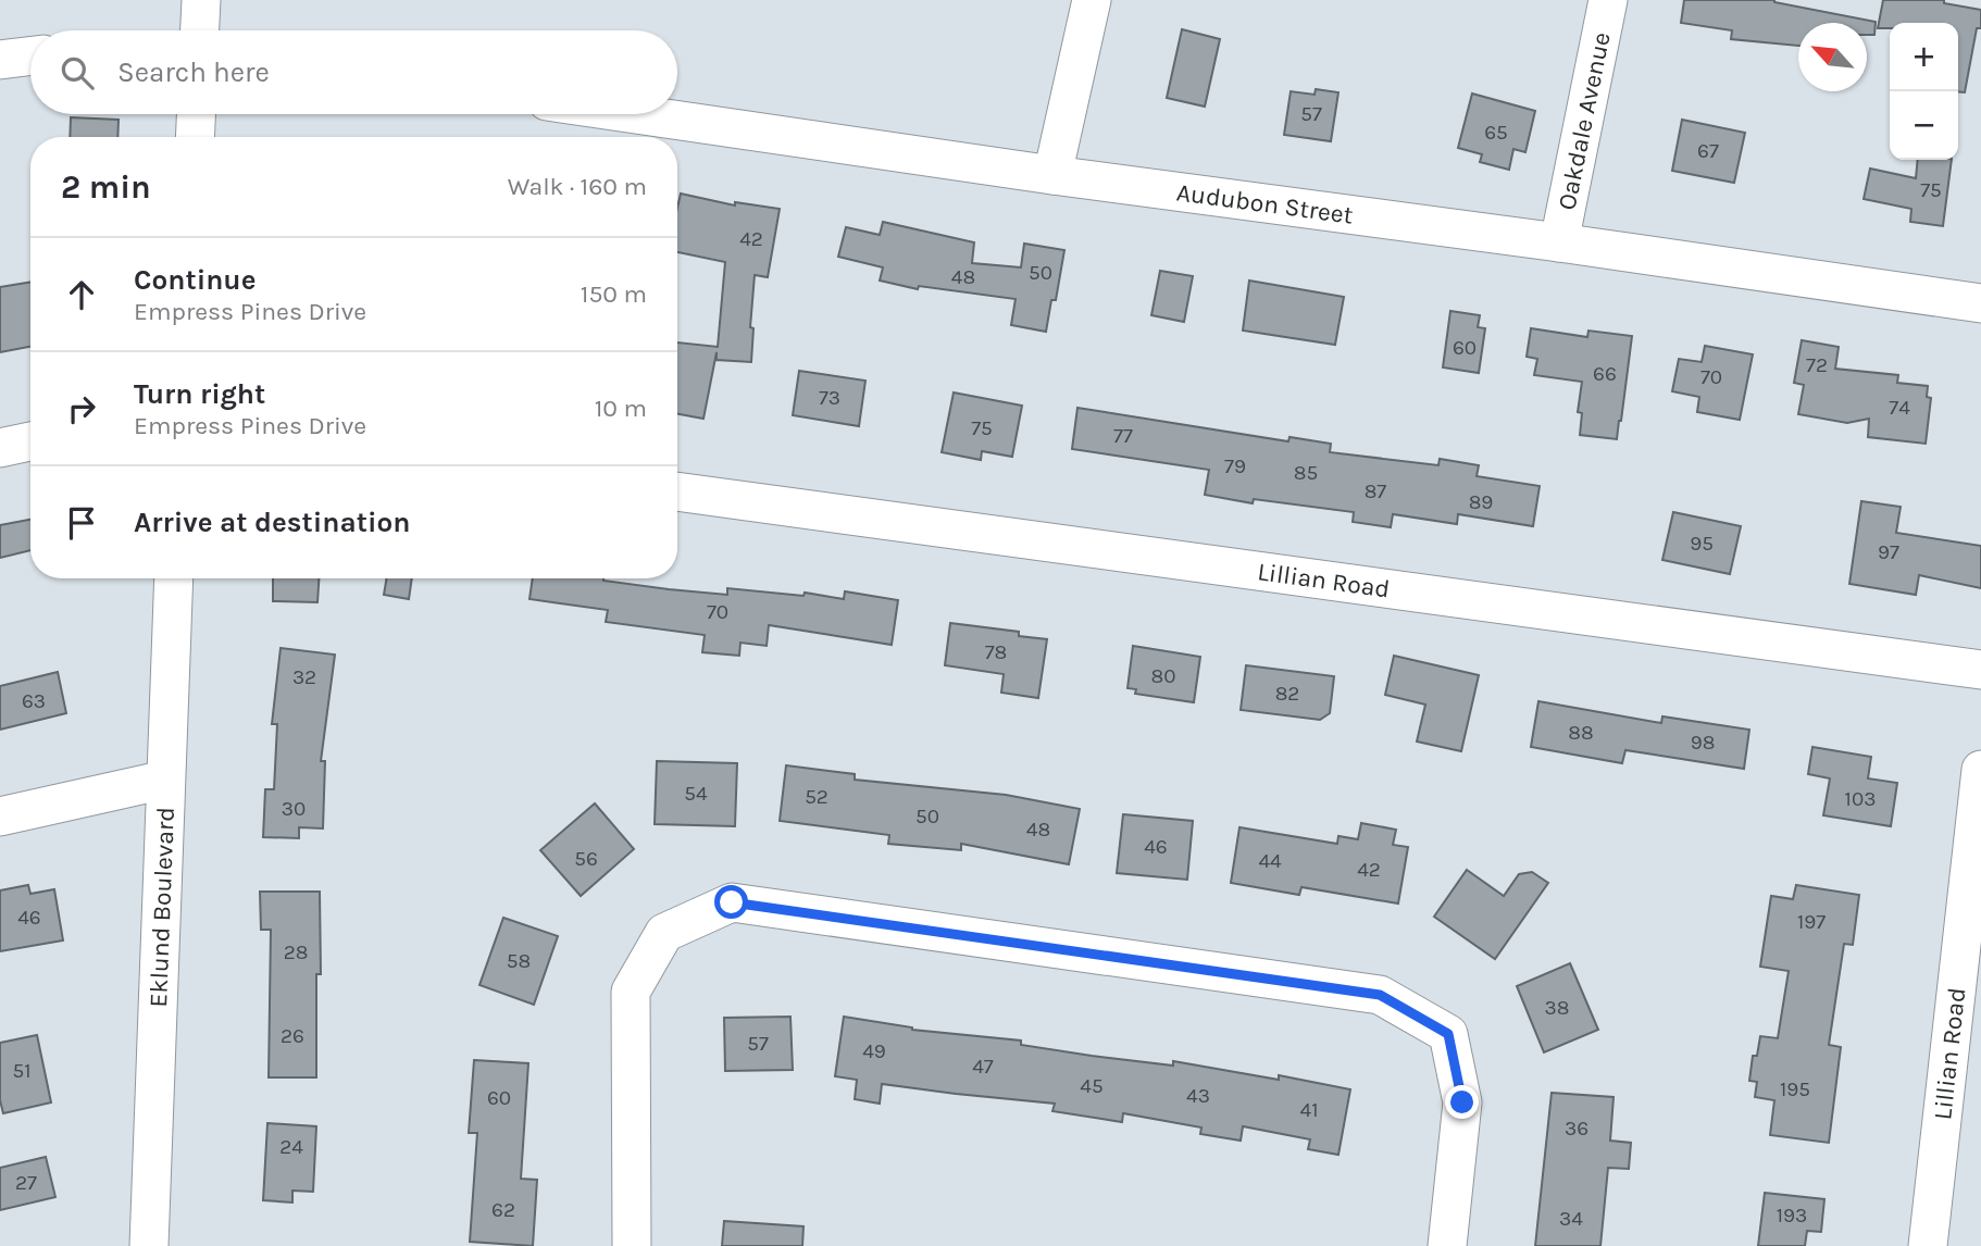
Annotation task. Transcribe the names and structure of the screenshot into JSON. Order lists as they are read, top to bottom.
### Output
{
  "streets": {
    "street": [
      "Oakdale Avenue",
      "Audubon Street",
      "Lillian Road",
      "Eklund Boulevard"
    ]
  },
  "crossings": [
    ["Oakdale Avenue", "Audubon Street"]
  ],
  "house_numbers": [
    "57",
    "65",
    "67",
    "75",
    "42",
    "50",
    "48",
    "60",
    "72",
    "66",
    "70",
    "73",
    "74",
    "75",
    "77",
    "79",
    "85",
    "87",
    "89",
    "95",
    "97",
    "70",
    "78",
    "80",
    "32",
    "82",
    "63",
    "88",
    "98",
    "54",
    "52",
    "103",
    "30",
    "50",
    "48",
    "46",
    "56",
    "44",
    "42",
    "46",
    "197",
    "28",
    "58",
    "38",
    "26",
    "57",
    "49",
    "47",
    "51",
    "45",
    "195",
    "43",
    "60",
    "41",
    "36",
    "24",
    "27",
    "62",
    "193",
    "34"
  ],
  "north": "top left",
  "page": {
    "map_buttons": ["+", "−"],
    "search": "Search here",
    "heading": ["2 min", "Walk · 160 m"],
    "list": [
      ["Continue", "Empress Pines Drive", "150 m"],
      ["Turn right", "Empress Pines Drive", "10 m"],
      "Arrive at destination"
    ]
  }
}
